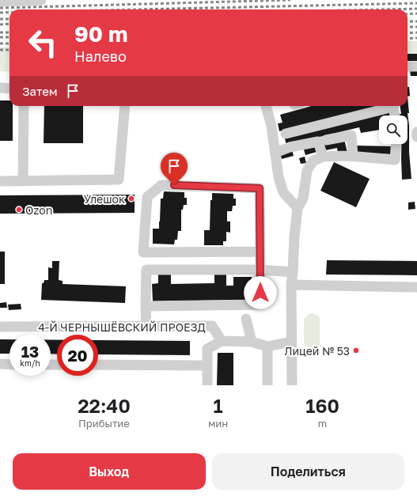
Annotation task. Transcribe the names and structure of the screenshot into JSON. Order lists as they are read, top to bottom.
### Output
{
  "streets": {
    "street": ["4-Й ЧЕРНЫШЁВСКИЙ ПРОЕЗД"]
  },
  "places": ["Улешок", "Ozon", "Лицей № 53"],
  "page": {
    "turn": ["90 m", "Налево"],
    "then": "Затем",
    "speed": "13 km/h",
    "limit": "20",
    "eta": [
      "22:40",
      "Прибытие",
      "1",
      "мин",
      "160",
      "m"
    ],
    "buttons": ["Выход", "Поделиться"]
  }
}
